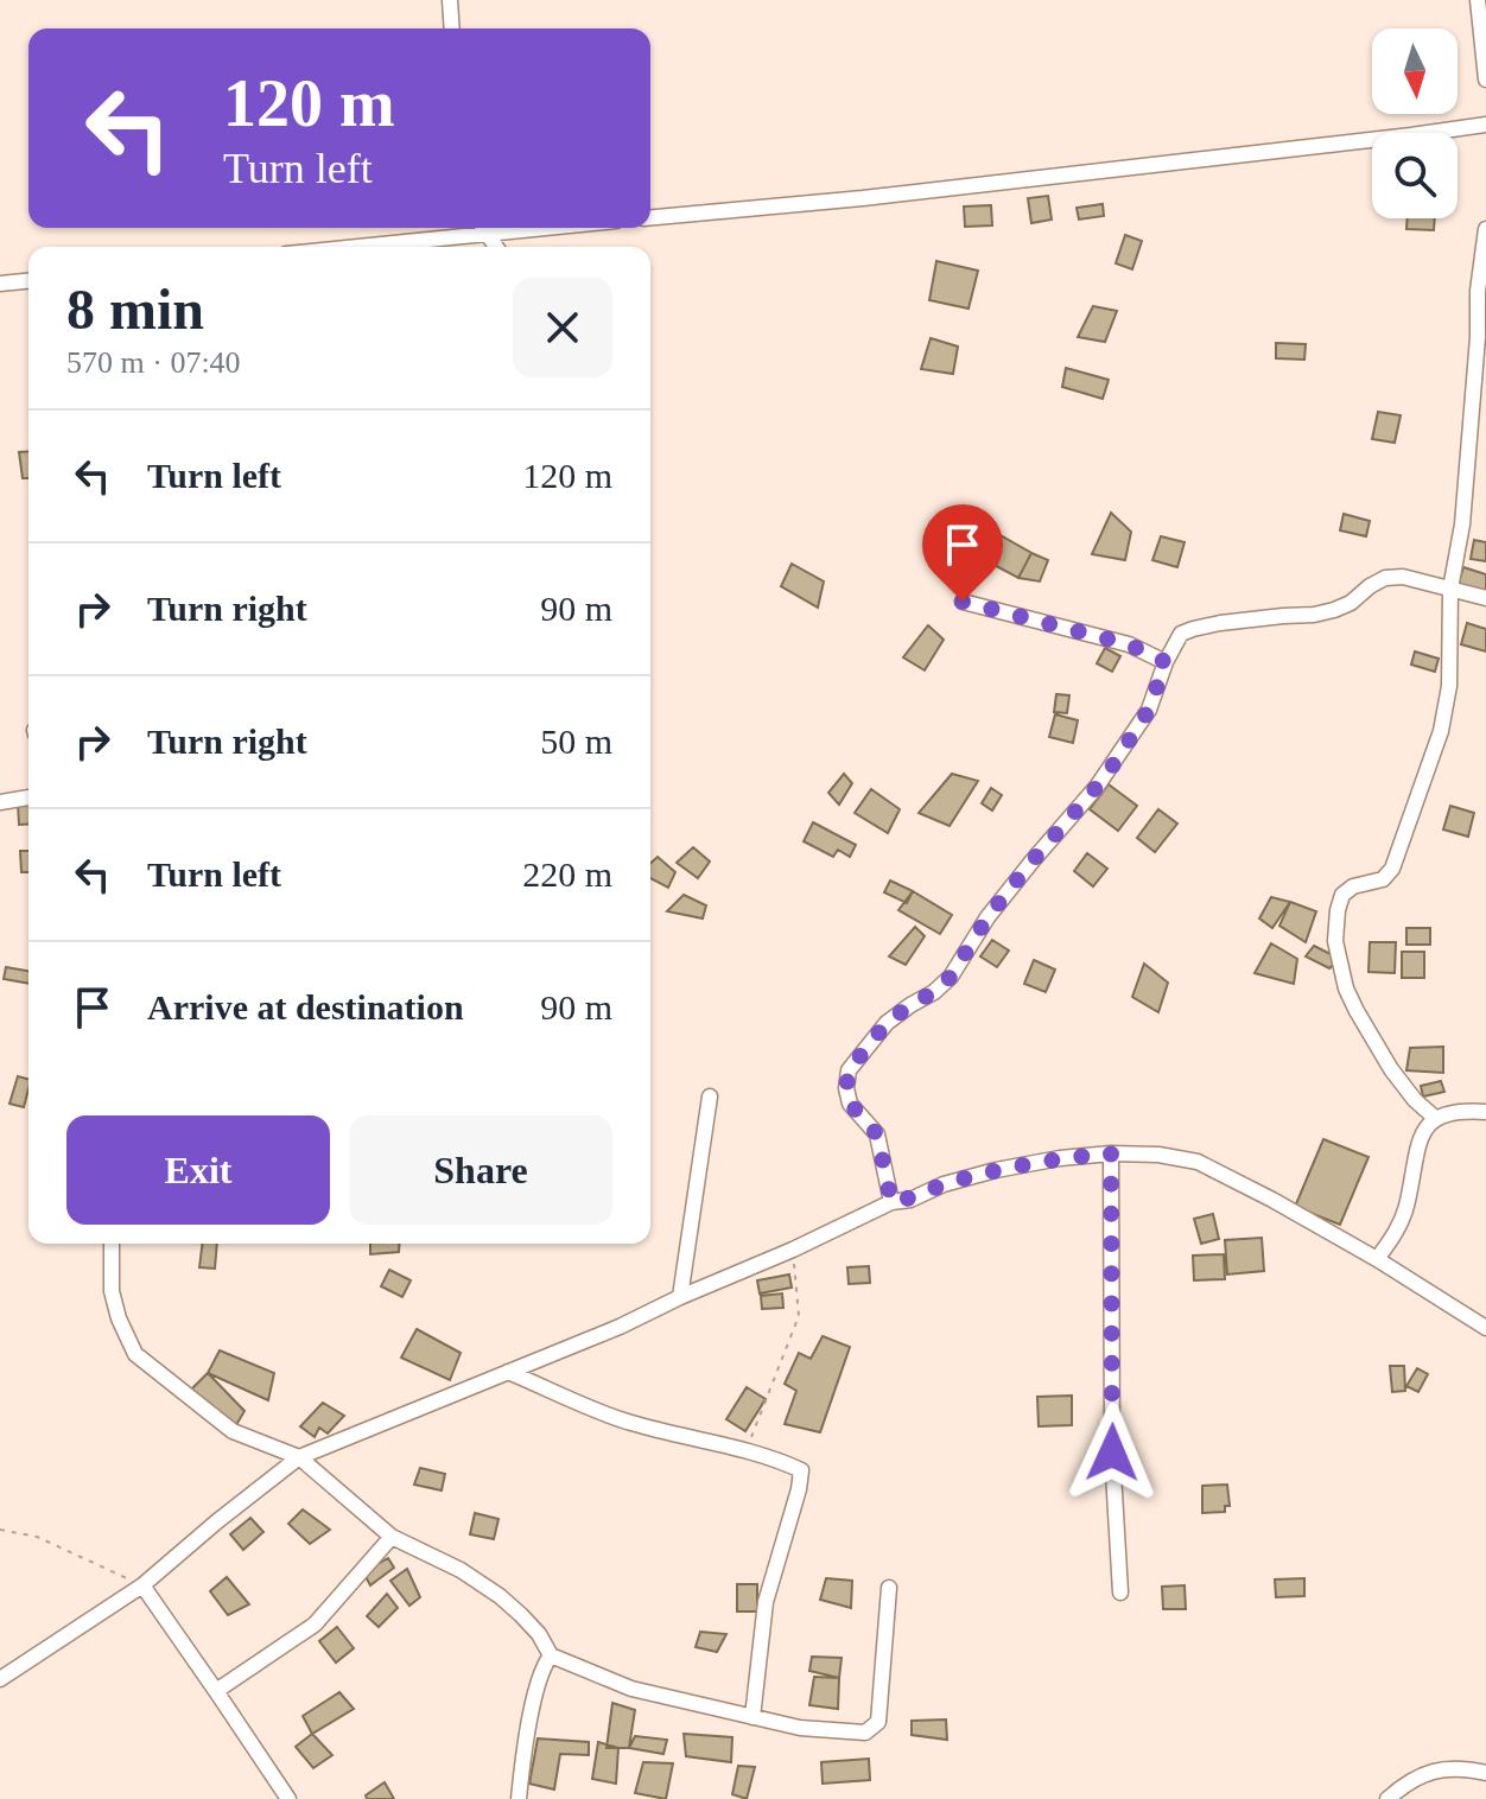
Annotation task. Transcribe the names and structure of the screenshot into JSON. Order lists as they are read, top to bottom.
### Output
{
  "north": "bottom",
  "page": {
    "turn": ["120 m", "Turn left"],
    "heading": ["8 min", "570 m · 07:40"],
    "list": [
      {
        "name": "Turn left",
        "value": "120 m"
      },
      {
        "name": "Turn right",
        "value": "90 m"
      },
      {
        "name": "Turn right",
        "value": "50 m"
      },
      {
        "name": "Turn left",
        "value": "220 m"
      },
      {
        "name": "Arrive at destination",
        "value": "90 m"
      }
    ],
    "buttons": ["Exit", "Share"]
  }
}
